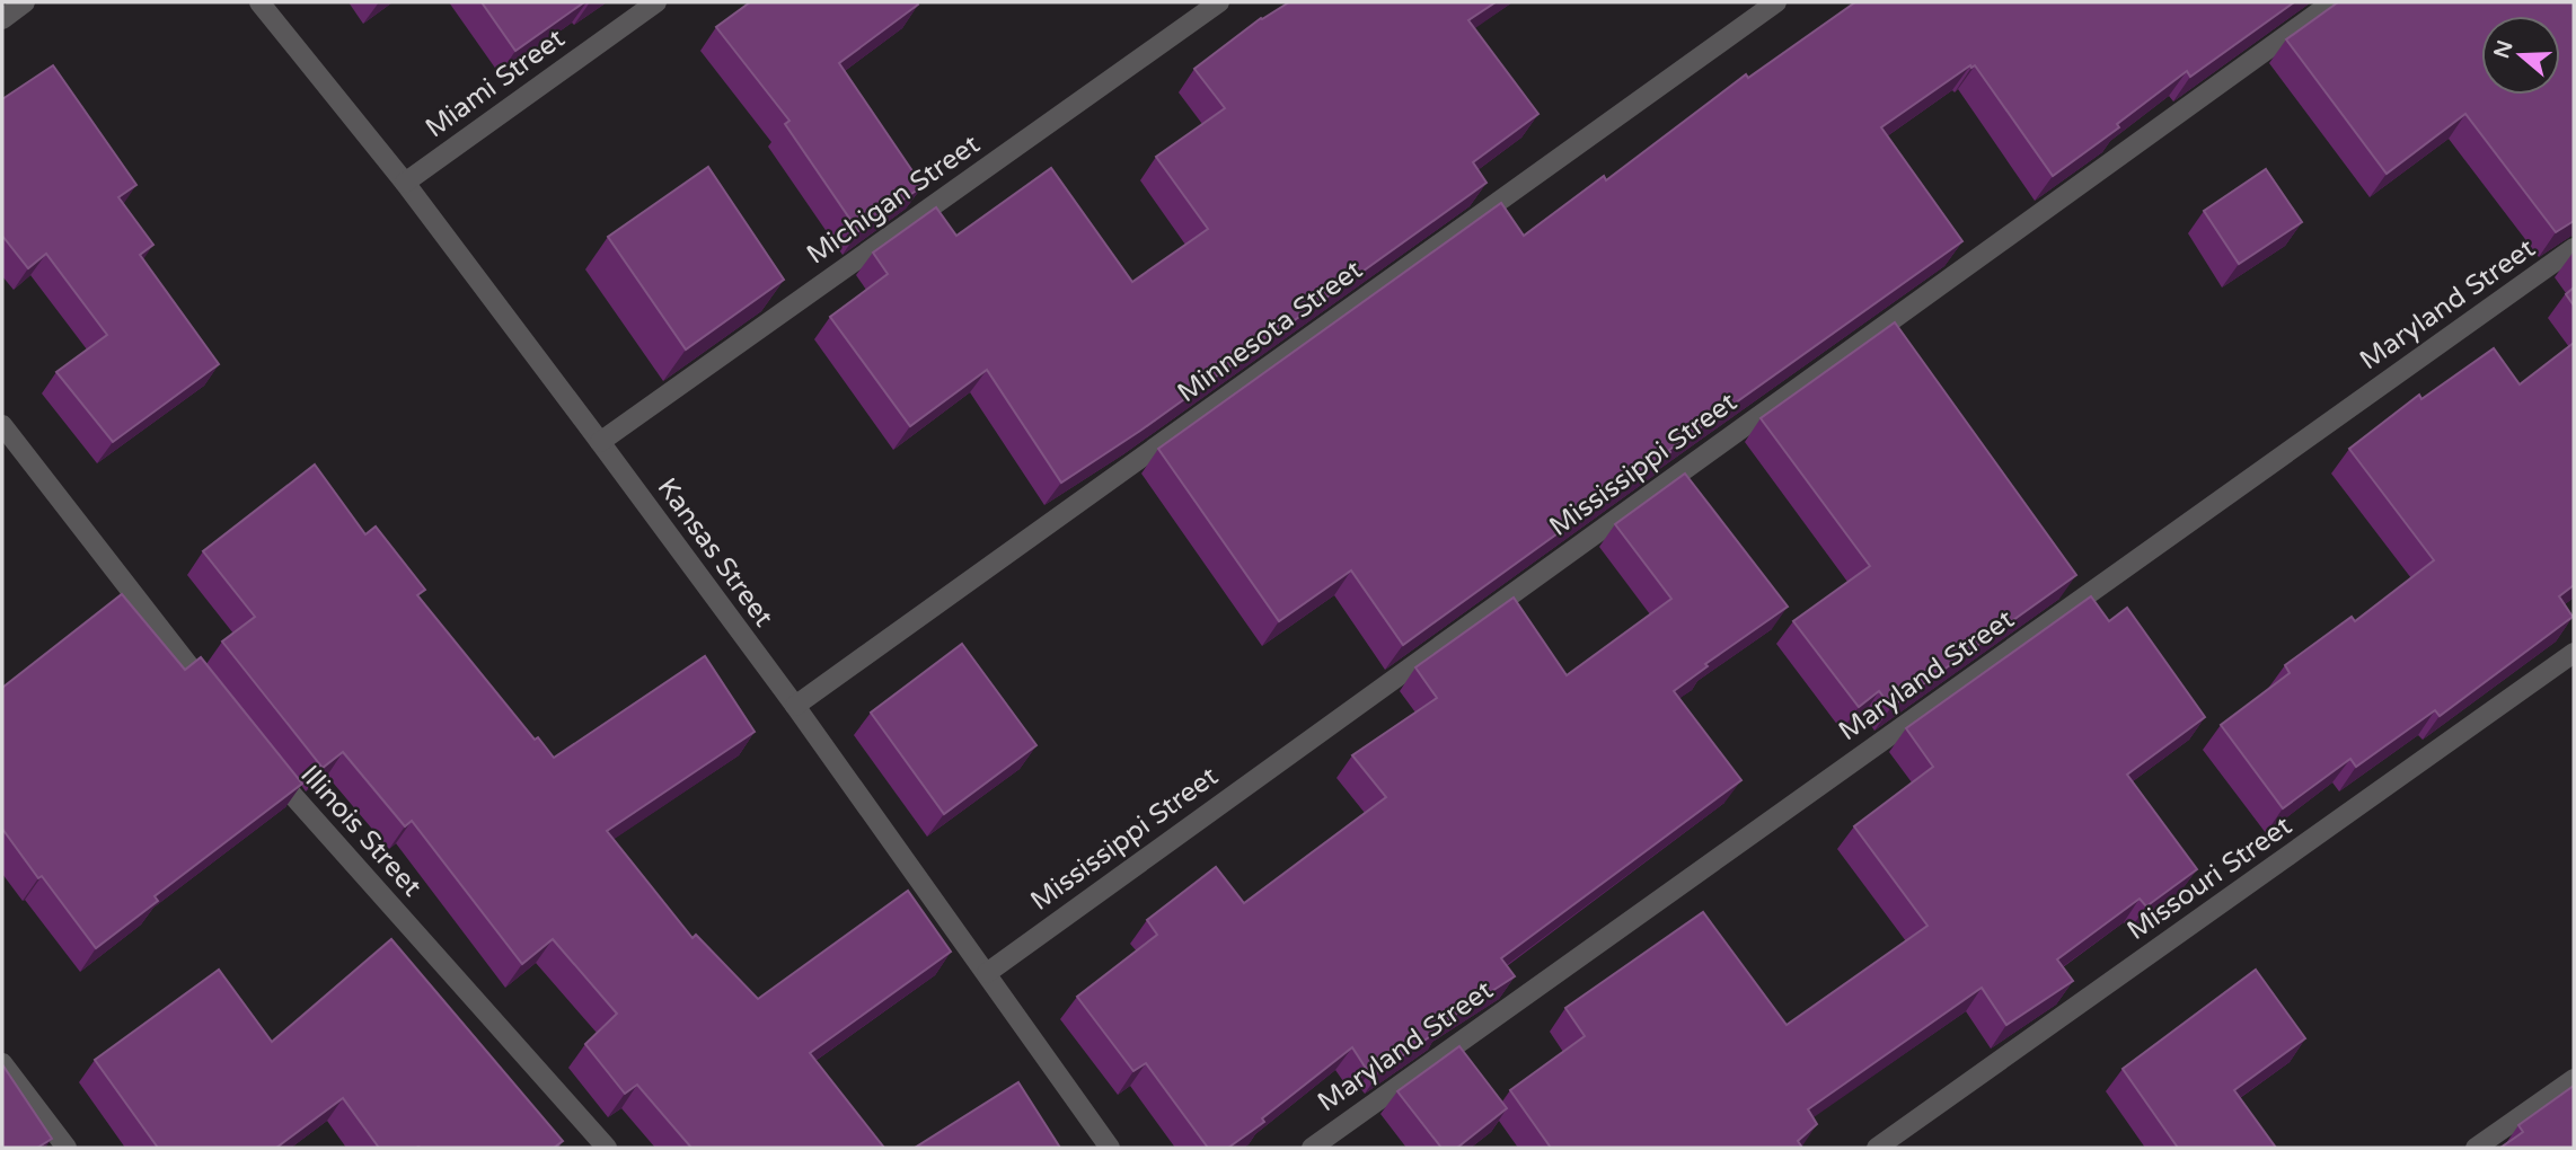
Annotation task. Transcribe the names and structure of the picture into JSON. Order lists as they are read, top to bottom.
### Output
{
  "streets": {
    "street": [
      "Miami Street",
      "Michigan Street",
      "Maryland Street",
      "Minnesota Street",
      "Mississippi Street",
      "Kansas Street",
      "Illinois Street",
      "Missouri Street"
    ]
  },
  "crossings": [
    ["Miami Street", "Kansas Street"],
    ["Michigan Street", "Kansas Street"],
    ["Minnesota Street", "Kansas Street"],
    ["Mississippi Street", "Kansas Street"]
  ],
  "north": "left"
}
